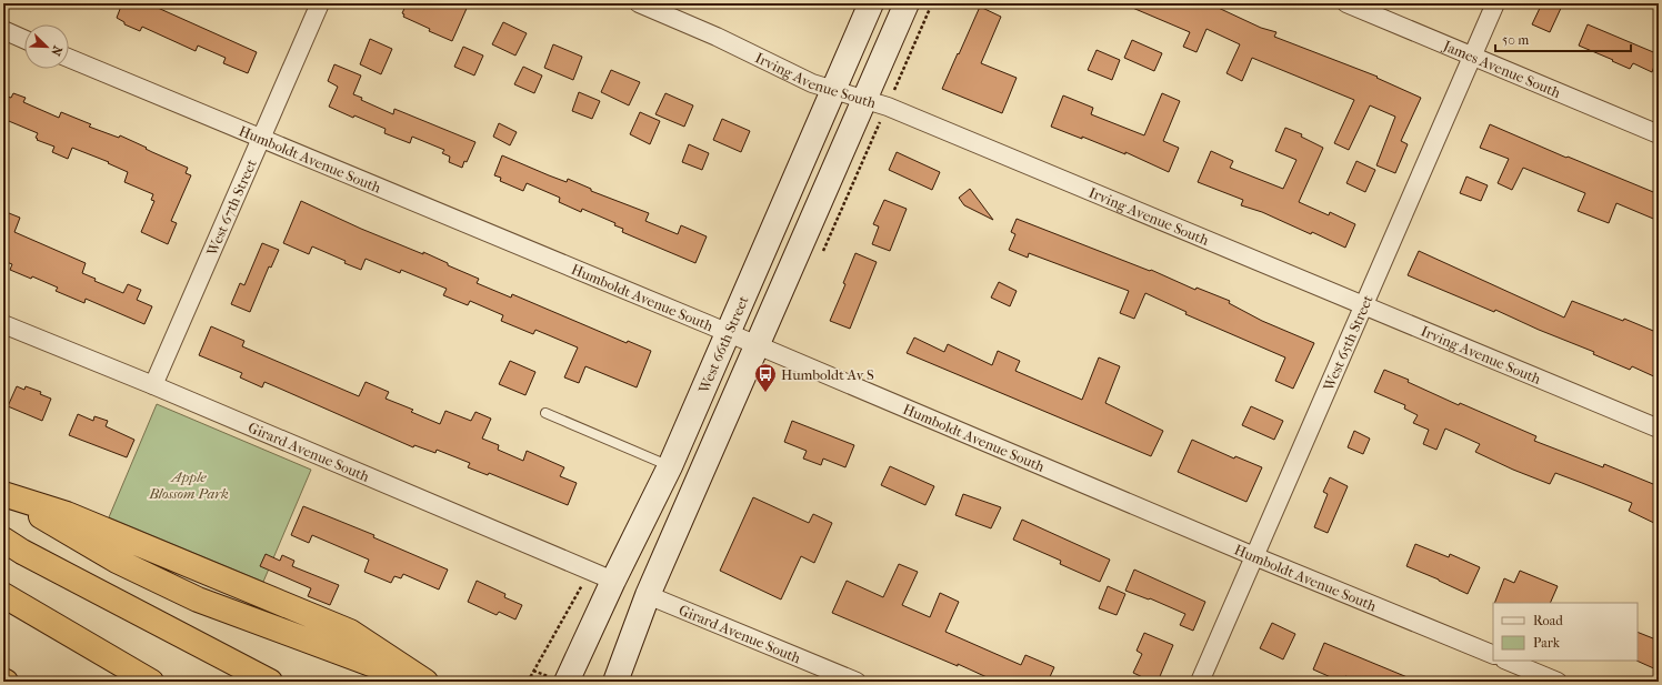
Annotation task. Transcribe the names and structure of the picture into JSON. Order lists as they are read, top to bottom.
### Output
{
  "streets": {
    "main road": ["West 66th Street"],
    "street": [
      "James Avenue South",
      "Irving Avenue South",
      "Humboldt Avenue South",
      "West 67th Street",
      "West 65th Street",
      "Girard Avenue South"
    ]
  },
  "crossings": [
    ["James Avenue South", "West 65th Street"],
    ["Irving Avenue South", "West 65th Street"],
    ["Irving Avenue South", "West 66th Street"],
    ["Humboldt Avenue South", "West 67th Street"],
    ["Humboldt Avenue South", "West 65th Street"],
    ["Humboldt Avenue South", "West 66th Street"],
    ["West 67th Street", "Girard Avenue South"],
    ["West 66th Street", "Girard Avenue South"]
  ],
  "parks": ["Apple Blossom Park"],
  "places": {
    "bus stop": ["Humboldt Av S"]
  },
  "legend": ["Road", "Park"],
  "scale_bar": "50 m",
  "north": "bottom right"
}
